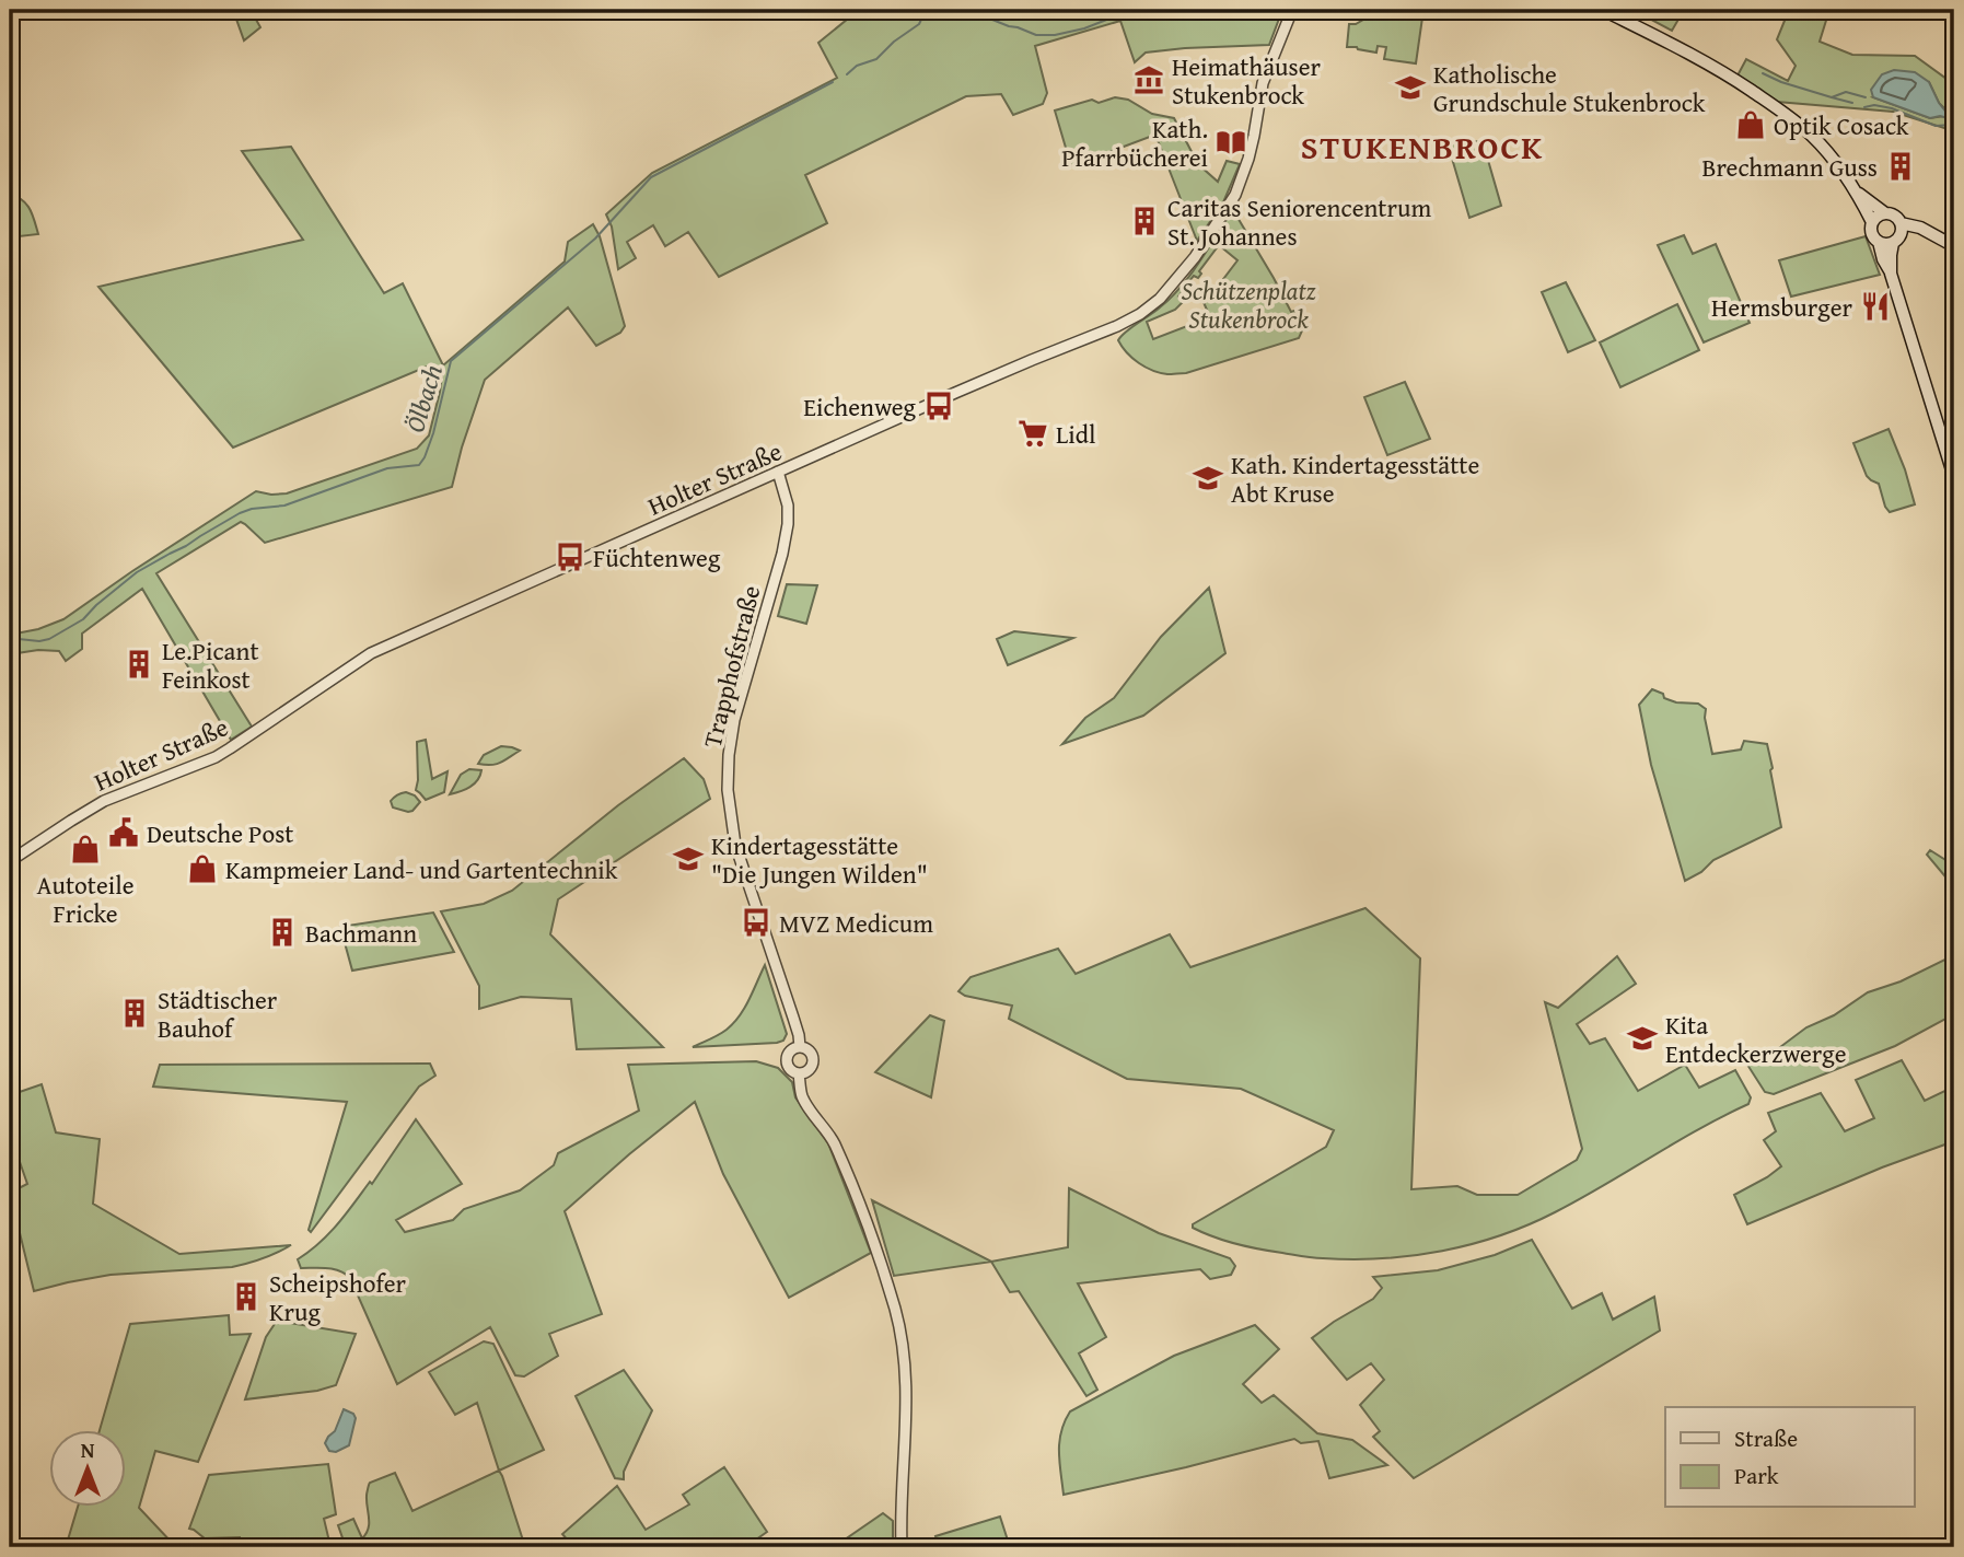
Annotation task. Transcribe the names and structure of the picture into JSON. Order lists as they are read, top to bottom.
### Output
{
  "streets": {
    "street": ["Holter Straße", "Trapphofstraße"]
  },
  "crossings": [
    ["Holter Straße", "Trapphofstraße"]
  ],
  "districts": ["STUKENBROCK"],
  "water": ["Ölbach"],
  "parks": ["Schützenplatz Stukenbrock"],
  "places": {
    "museum": ["Heimathäuser Stukenbrock"],
    "school or university": [
      "Katholische Grundschule Stukenbrock",
      "Kath. Kindertagesstätte Abt Kruse",
      "Kindertagesstätte \"Die Jungen Wilden\"",
      "Kita Entdeckerzwerge"
    ],
    "shop": ["Optik Cosack", "Autoteile Fricke", "Kampmeier Land- und Gartentechnik"],
    "library": ["Kath. Pfarrbücherei"],
    "building": [
      "Brechmann Guss",
      "Caritas Seniorencentrum St. Johannes",
      "Le.Picant Feinkost",
      "Bachmann",
      "Städtischer Bauhof",
      "Scheipshofer Krug"
    ],
    "restaurant": ["Hermsburger"],
    "bus stop": ["Eichenweg", "Füchtenweg", "MVZ Medicum"],
    "supermarket": ["Lidl"],
    "public building": ["Deutsche Post"]
  },
  "legend": ["Straße", "Park"],
  "north": "top"
}
